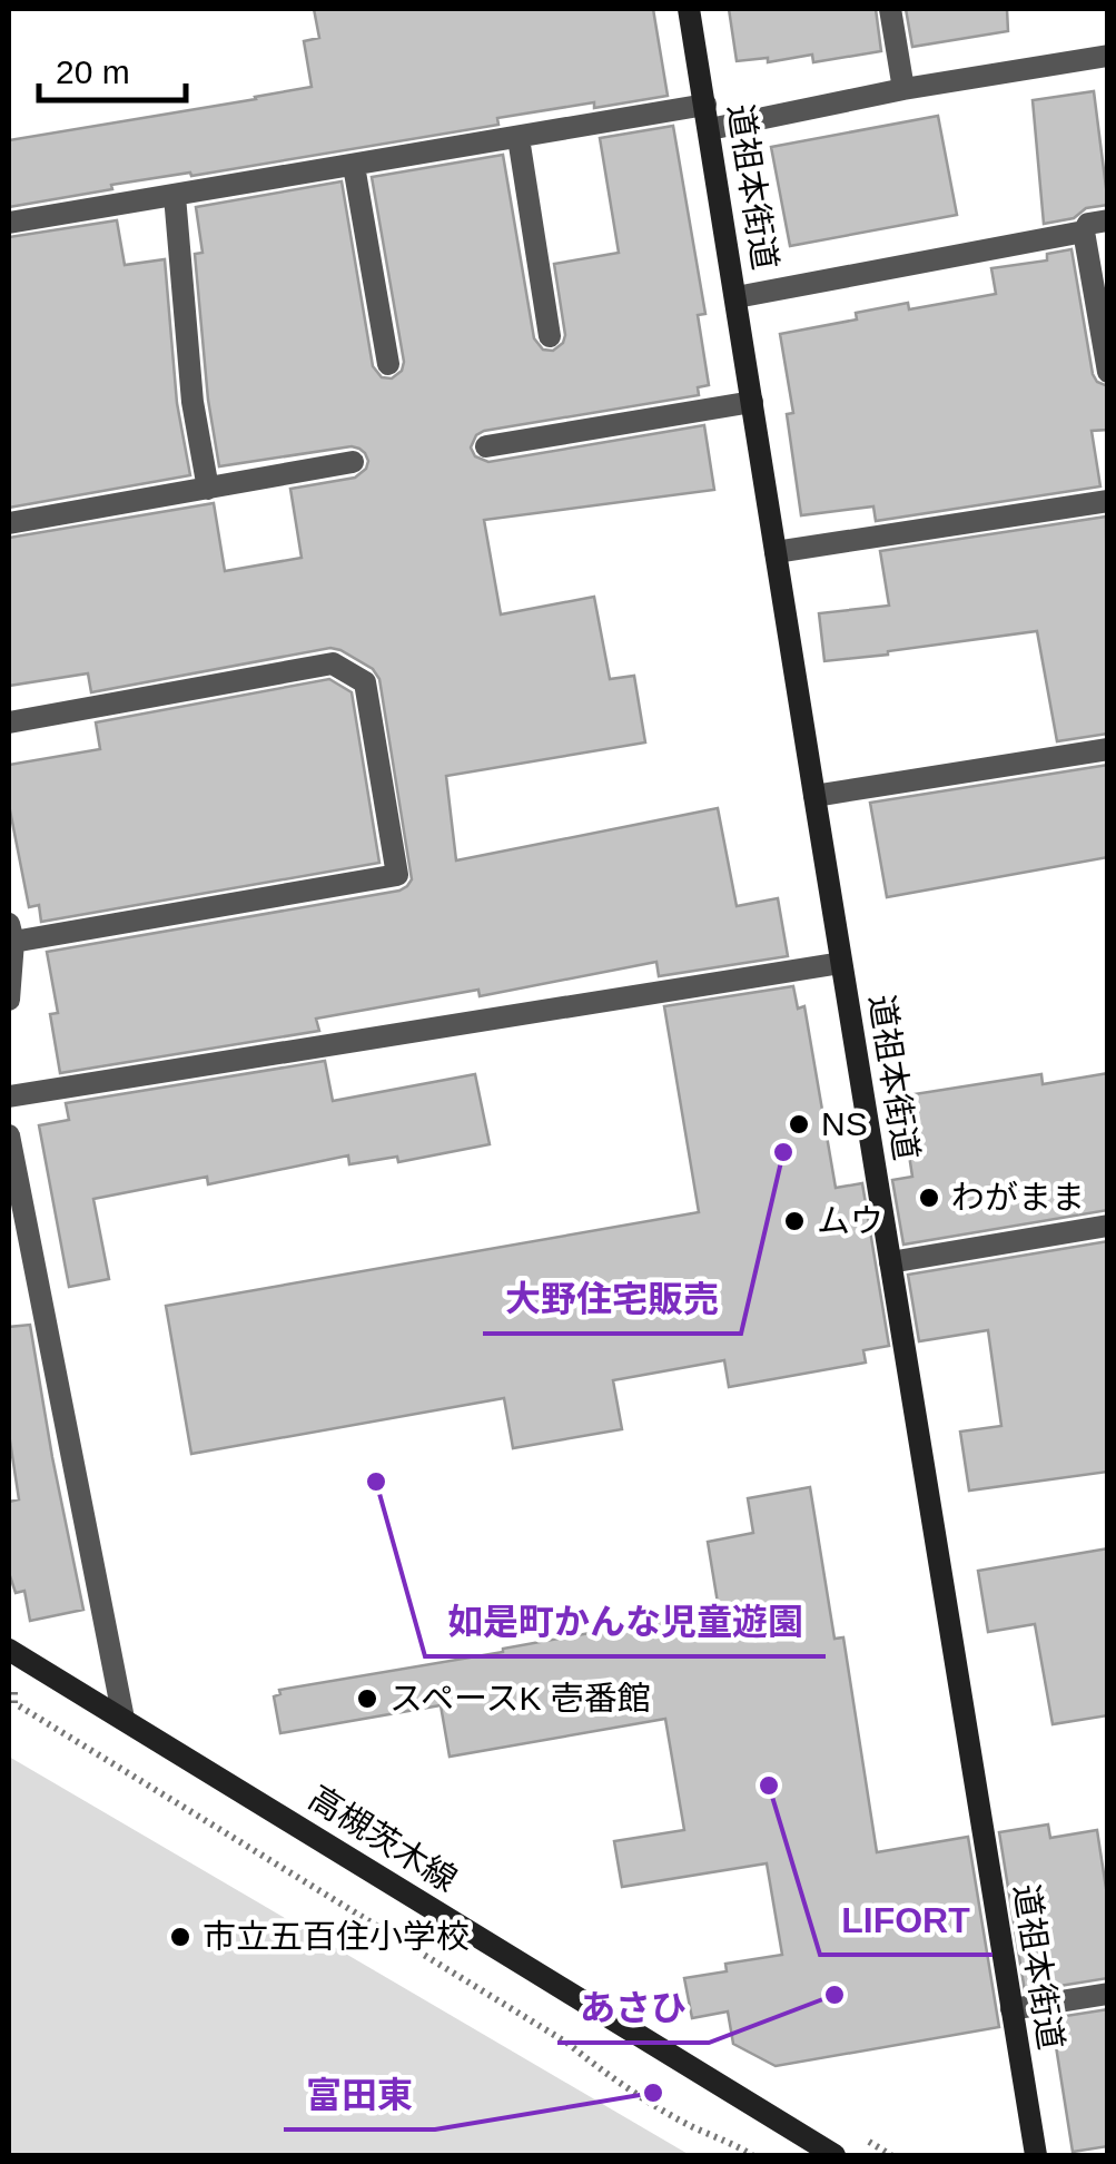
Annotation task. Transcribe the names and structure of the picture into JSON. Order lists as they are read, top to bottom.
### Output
{
  "streets": {
    "street": ["道祖本街道", "高槻茨木線"]
  },
  "places": [
    "NS",
    "大野住宅販売",
    "わがまま",
    "ムウ",
    "如是町かんな児童遊園",
    "スペースK 壱番館",
    "LIFORT",
    "市立五百住小学校",
    "あさひ",
    "富田東"
  ],
  "scale_bar": "20 m"
}
